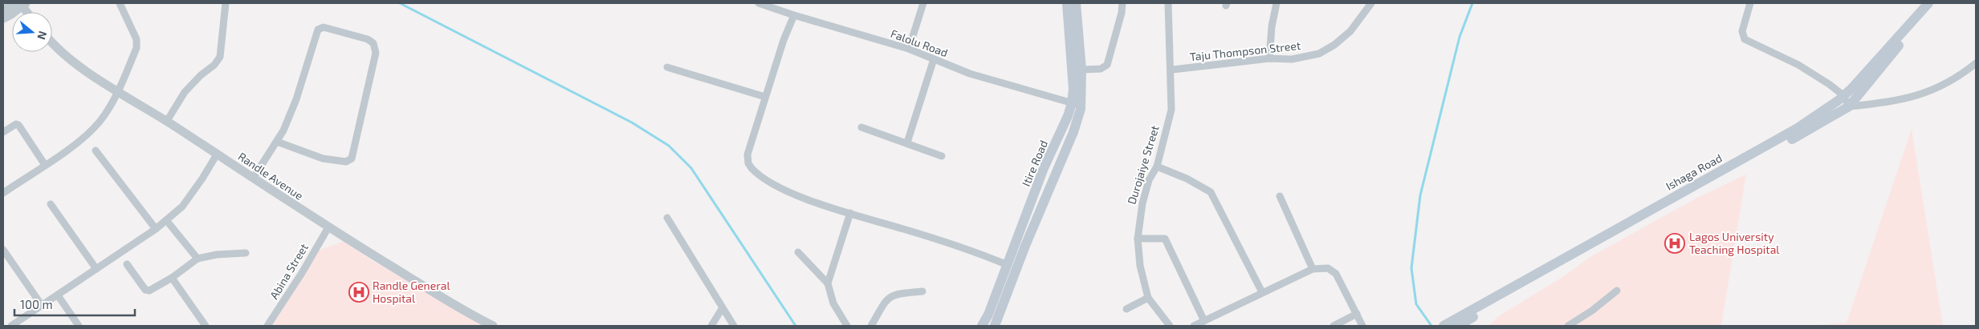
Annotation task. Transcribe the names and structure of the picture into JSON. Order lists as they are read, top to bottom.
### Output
{
  "streets": {
    "main road": ["Itire Road", "Ishaga Road"],
    "street": [
      "Falolu Road",
      "Taju Thompson Street",
      "Durojaiye Street",
      "Randle Avenue",
      "Abina Street"
    ]
  },
  "crossings": [
    ["Falolu Road", "Itire Road"],
    ["Taju Thompson Street", "Durojaiye Street"],
    ["Randle Avenue", "Abina Street"]
  ],
  "places": {
    "hospital": ["Lagos University Teaching Hospital", "Randle General Hospital"]
  },
  "scale_bar": "100 m",
  "north": "right"
}
